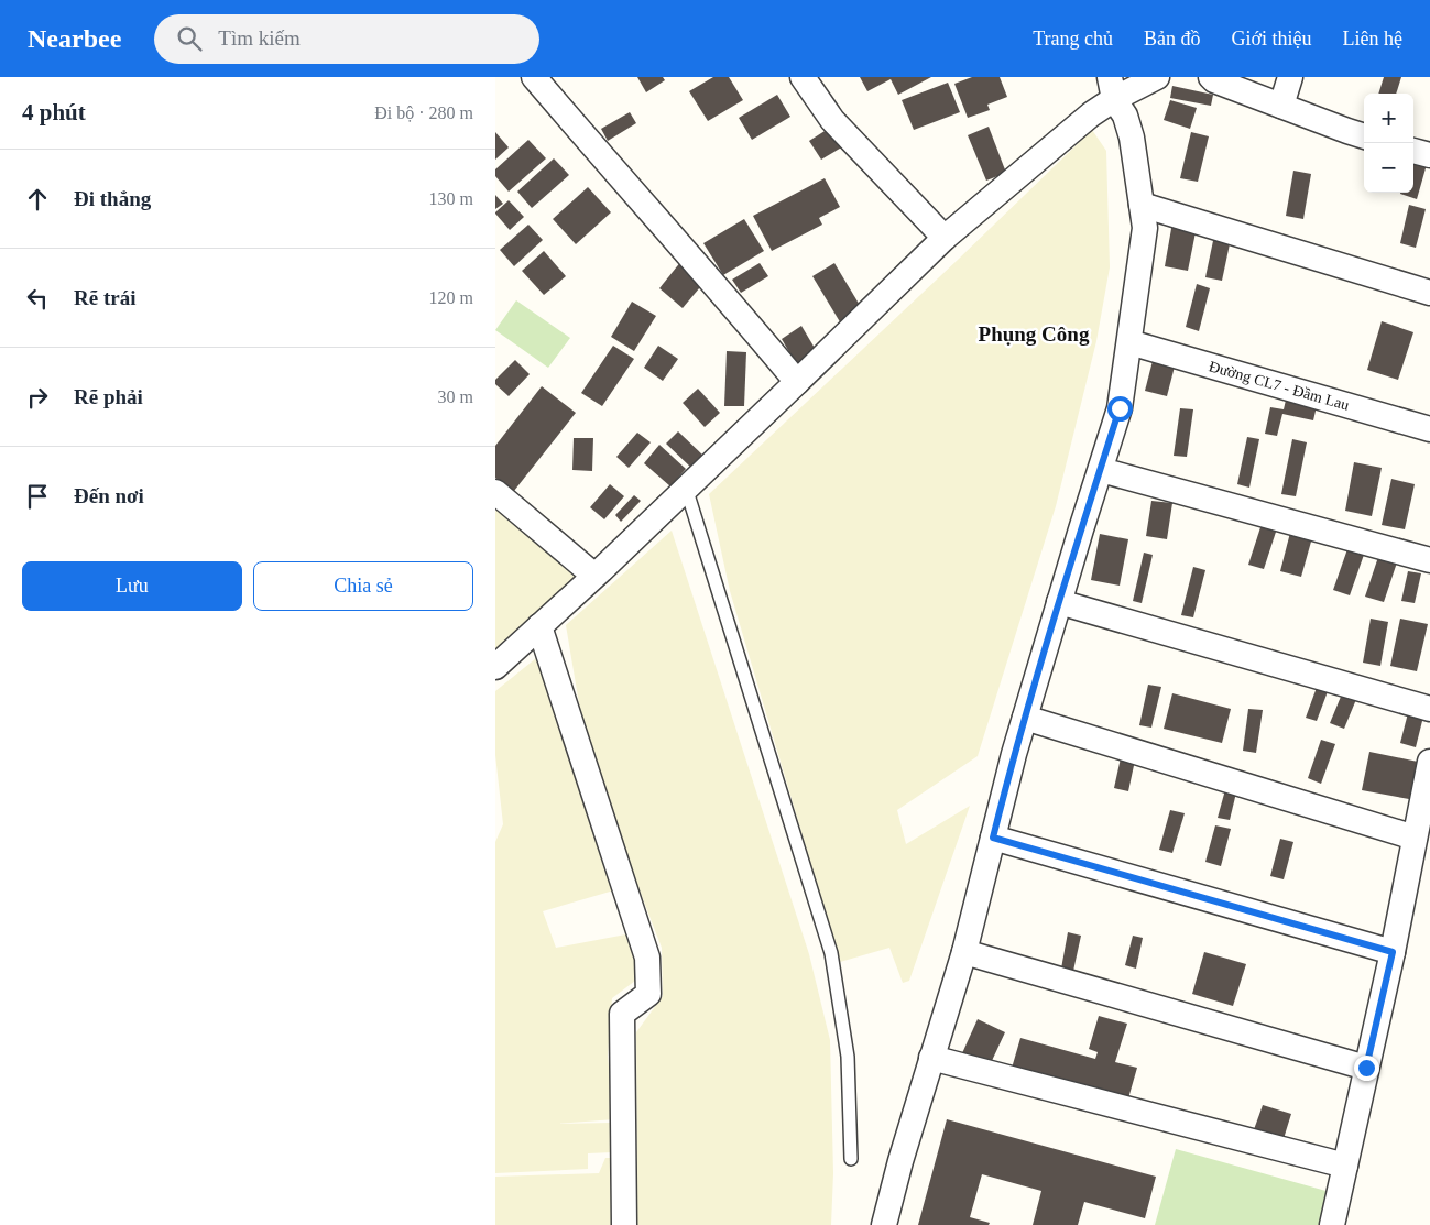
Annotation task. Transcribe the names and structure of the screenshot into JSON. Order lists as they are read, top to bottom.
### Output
{
  "streets": {
    "street": ["Đường CL7 - Đầm Lau"]
  },
  "districts": ["Phụng Công"],
  "page": {
    "header": "Nearbee",
    "search": "Tìm kiếm",
    "nav": [
      "Trang chủ",
      "Bản đồ",
      "Giới thiệu",
      "Liên hệ"
    ],
    "heading": ["4 phút", "Đi bộ · 280 m"],
    "map_buttons": ["+", "−"],
    "list": [
      ["Đi thẳng", "130 m"],
      ["Rẽ trái", "120 m"],
      ["Rẽ phải", "30 m"],
      "Đến nơi"
    ],
    "buttons": ["Lưu", "Chia sẻ"]
  }
}
